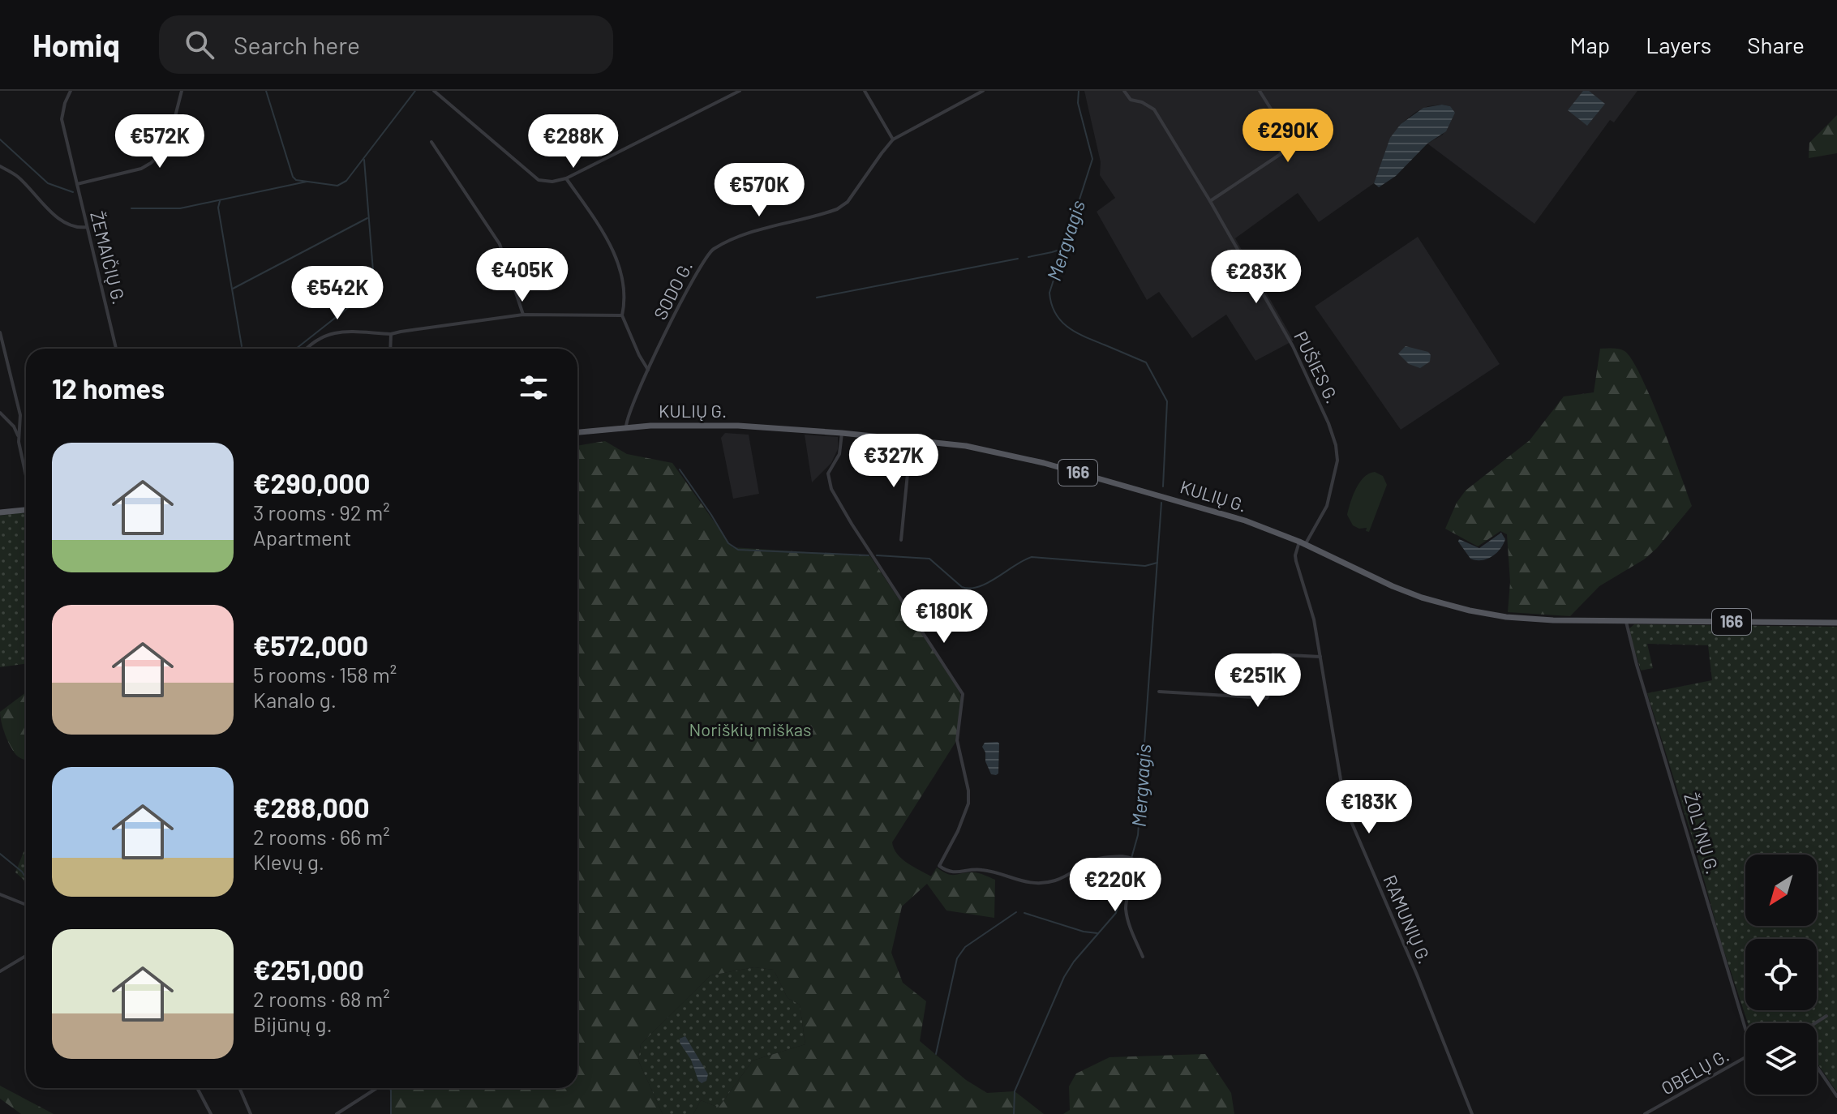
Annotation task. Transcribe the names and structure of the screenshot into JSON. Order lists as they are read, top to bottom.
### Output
{
  "streets": {
    "main road": ["KULIŲ G.", "166"],
    "street": [
      "ŽEMAIČIŲ G.",
      "SODO G.",
      "PUŠIES G.",
      "ŽOLYNŲ G.",
      "RAMUNIŲ G.",
      "OBELŲ G."
    ]
  },
  "crossings": [
    ["SODO G.", "KULIŲ G."],
    ["PUŠIES G.", "KULIŲ G."],
    ["PUŠIES G.", "RAMUNIŲ G."],
    ["KULIŲ G.", "ŽOLYNŲ G."],
    ["KULIŲ G.", "RAMUNIŲ G."]
  ],
  "water": ["Mergvagis"],
  "parks": ["Noriškių miškas"],
  "north": "bottom left",
  "page": {
    "header": "Homiq",
    "search": "Search here",
    "nav": ["Map", "Layers", "Share"],
    "price": [
      "€290K",
      "€572K",
      "€288K",
      "€570K",
      "€405K",
      "€283K",
      "€542K",
      "€327K",
      "€180K",
      "€251K",
      "€183K",
      "€220K"
    ],
    "heading": "12 homes",
    "list": [
      {
        "name": "€290,000",
        "note": "3 rooms · 92 m² · Apartment"
      },
      {
        "name": "€572,000",
        "note": "5 rooms · 158 m² · Kanalo g."
      },
      {
        "name": "€288,000",
        "note": "2 rooms · 66 m² · Klevų g."
      },
      {
        "name": "€251,000",
        "note": "2 rooms · 68 m² · Bijūnų g."
      }
    ]
  }
}
